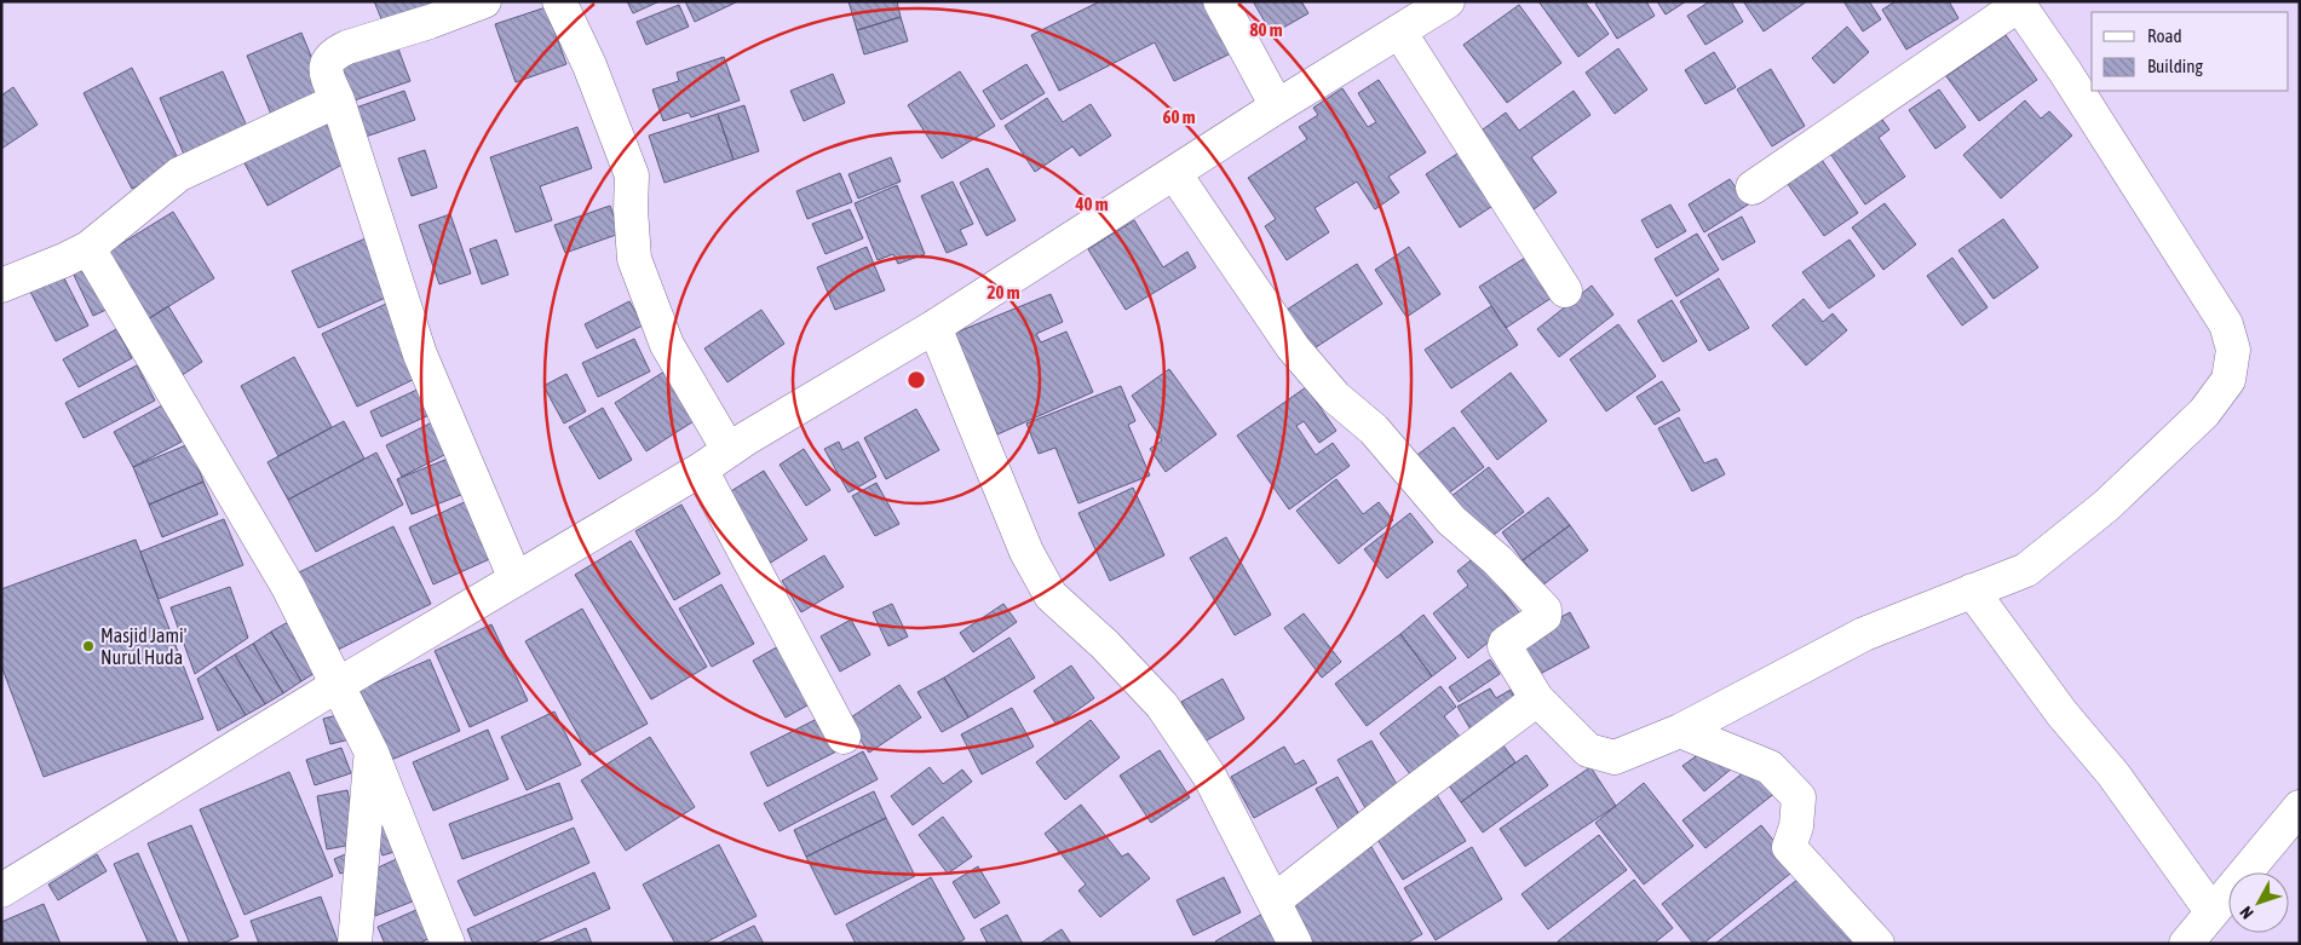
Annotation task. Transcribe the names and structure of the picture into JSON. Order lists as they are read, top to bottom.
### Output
{
  "places": ["Masjid Jami' Nurul Huda"],
  "legend": ["Road", "Building"],
  "north": "bottom left",
  "rings": [
    "80 m",
    "60 m",
    "40 m",
    "20 m"
  ]
}
